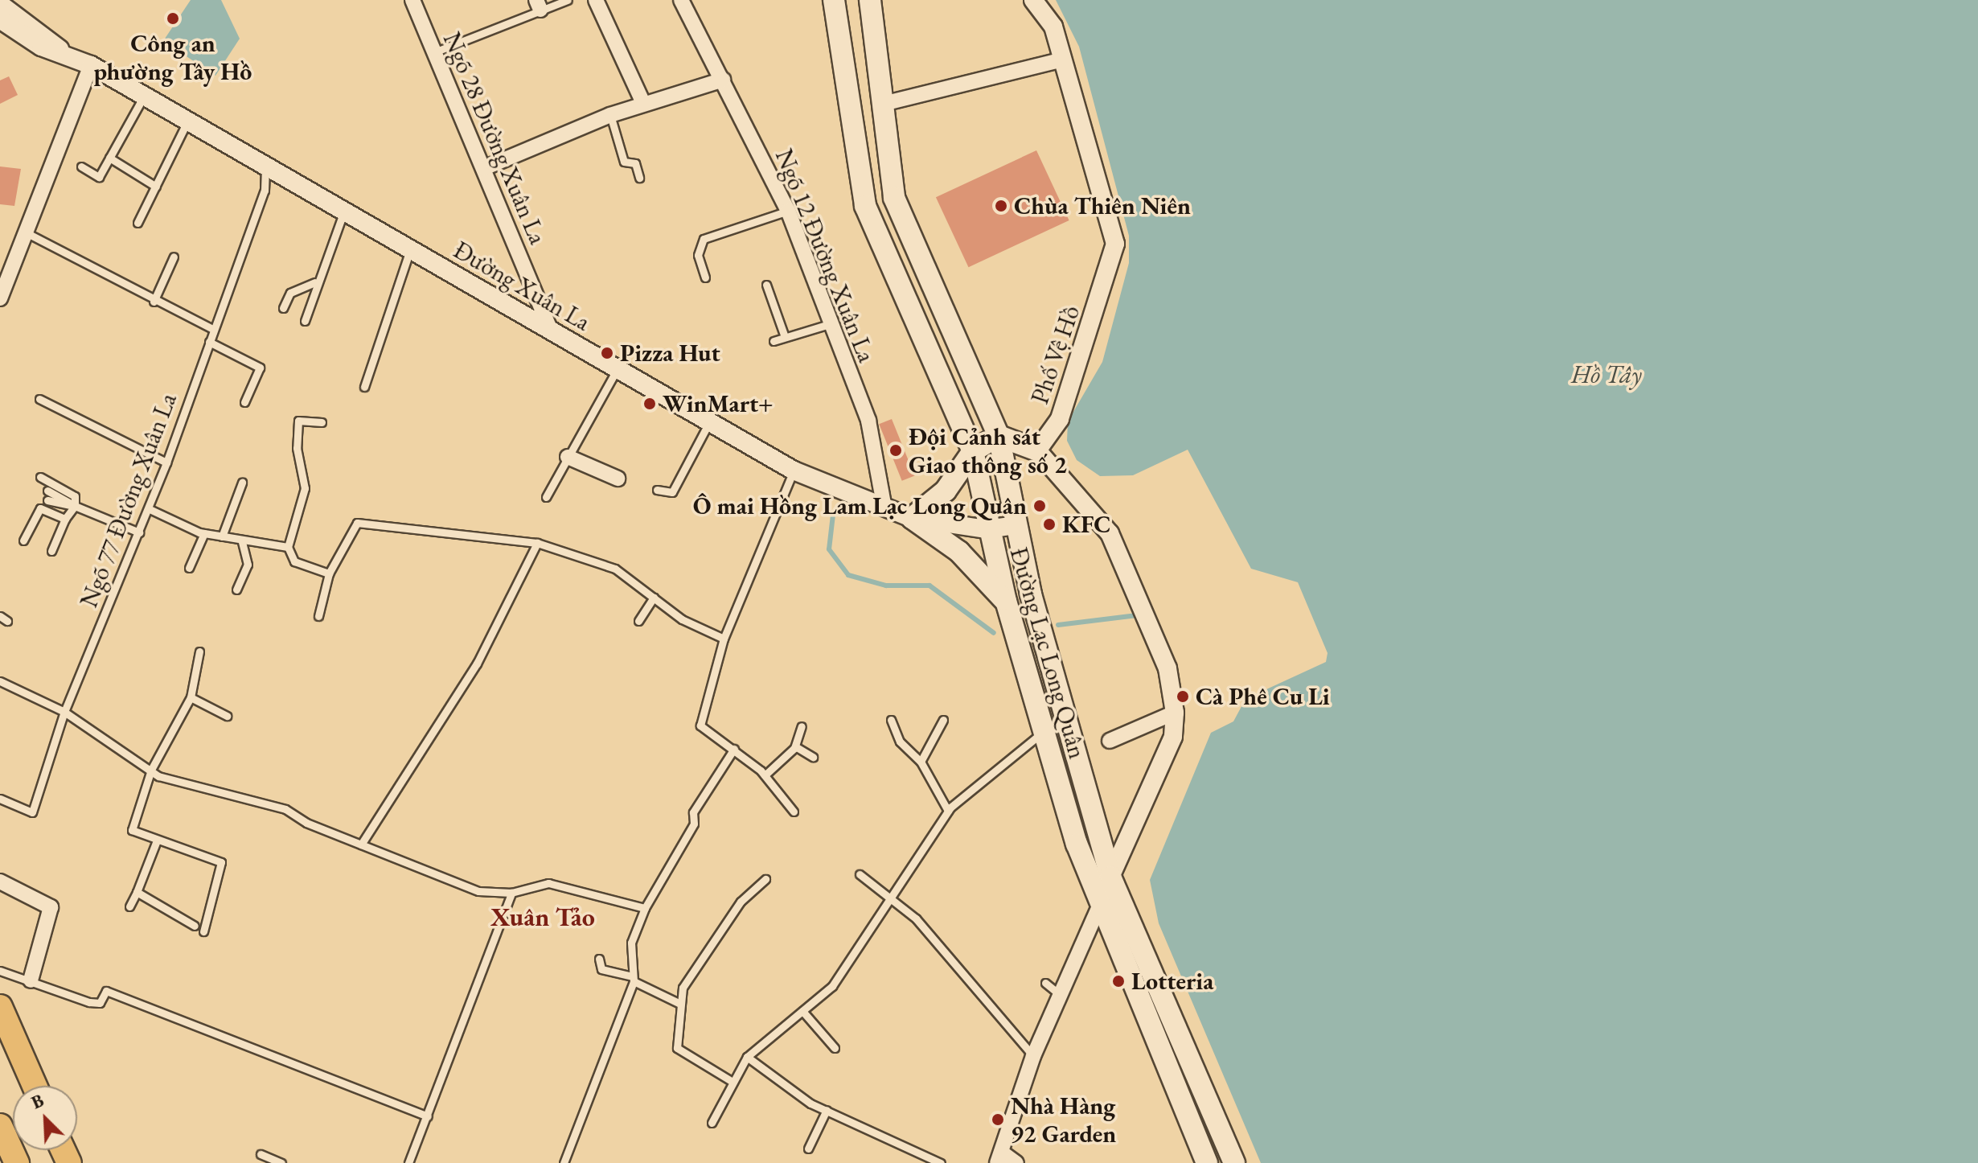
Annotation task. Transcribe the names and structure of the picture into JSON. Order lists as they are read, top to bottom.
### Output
{
  "streets": {
    "main road": ["Đường Lạc Long Quân"],
    "street": [
      "Ngõ 28 Đường Xuân La",
      "Ngõ 12 Đường Xuân La",
      "Đường Xuân La",
      "Phố Vệ Hồ"
    ],
    "lane": ["Ngõ 77 Đường Xuân La"]
  },
  "crossings": [
    ["Ngõ 28 Đường Xuân La", "Đường Xuân La"],
    ["Ngõ 12 Đường Xuân La", "Đường Xuân La"],
    ["Đường Xuân La", "Ngõ 77 Đường Xuân La"],
    ["Đường Xuân La", "Đường Lạc Long Quân"]
  ],
  "districts": ["Xuân Tảo"],
  "water": ["Hồ Tây"],
  "places": [
    "Công an phường Tây Hồ",
    "Chùa Thiên Niên",
    "Pizza Hut",
    "WinMart+",
    "Đội Cảnh sát Giao thông số 2",
    "Ô mai Hồng Lam Lạc Long Quân",
    "KFC",
    "Cà Phê Cu Li",
    "Lotteria",
    "Nhà Hàng 92 Garden"
  ],
  "north": "top left"
}
